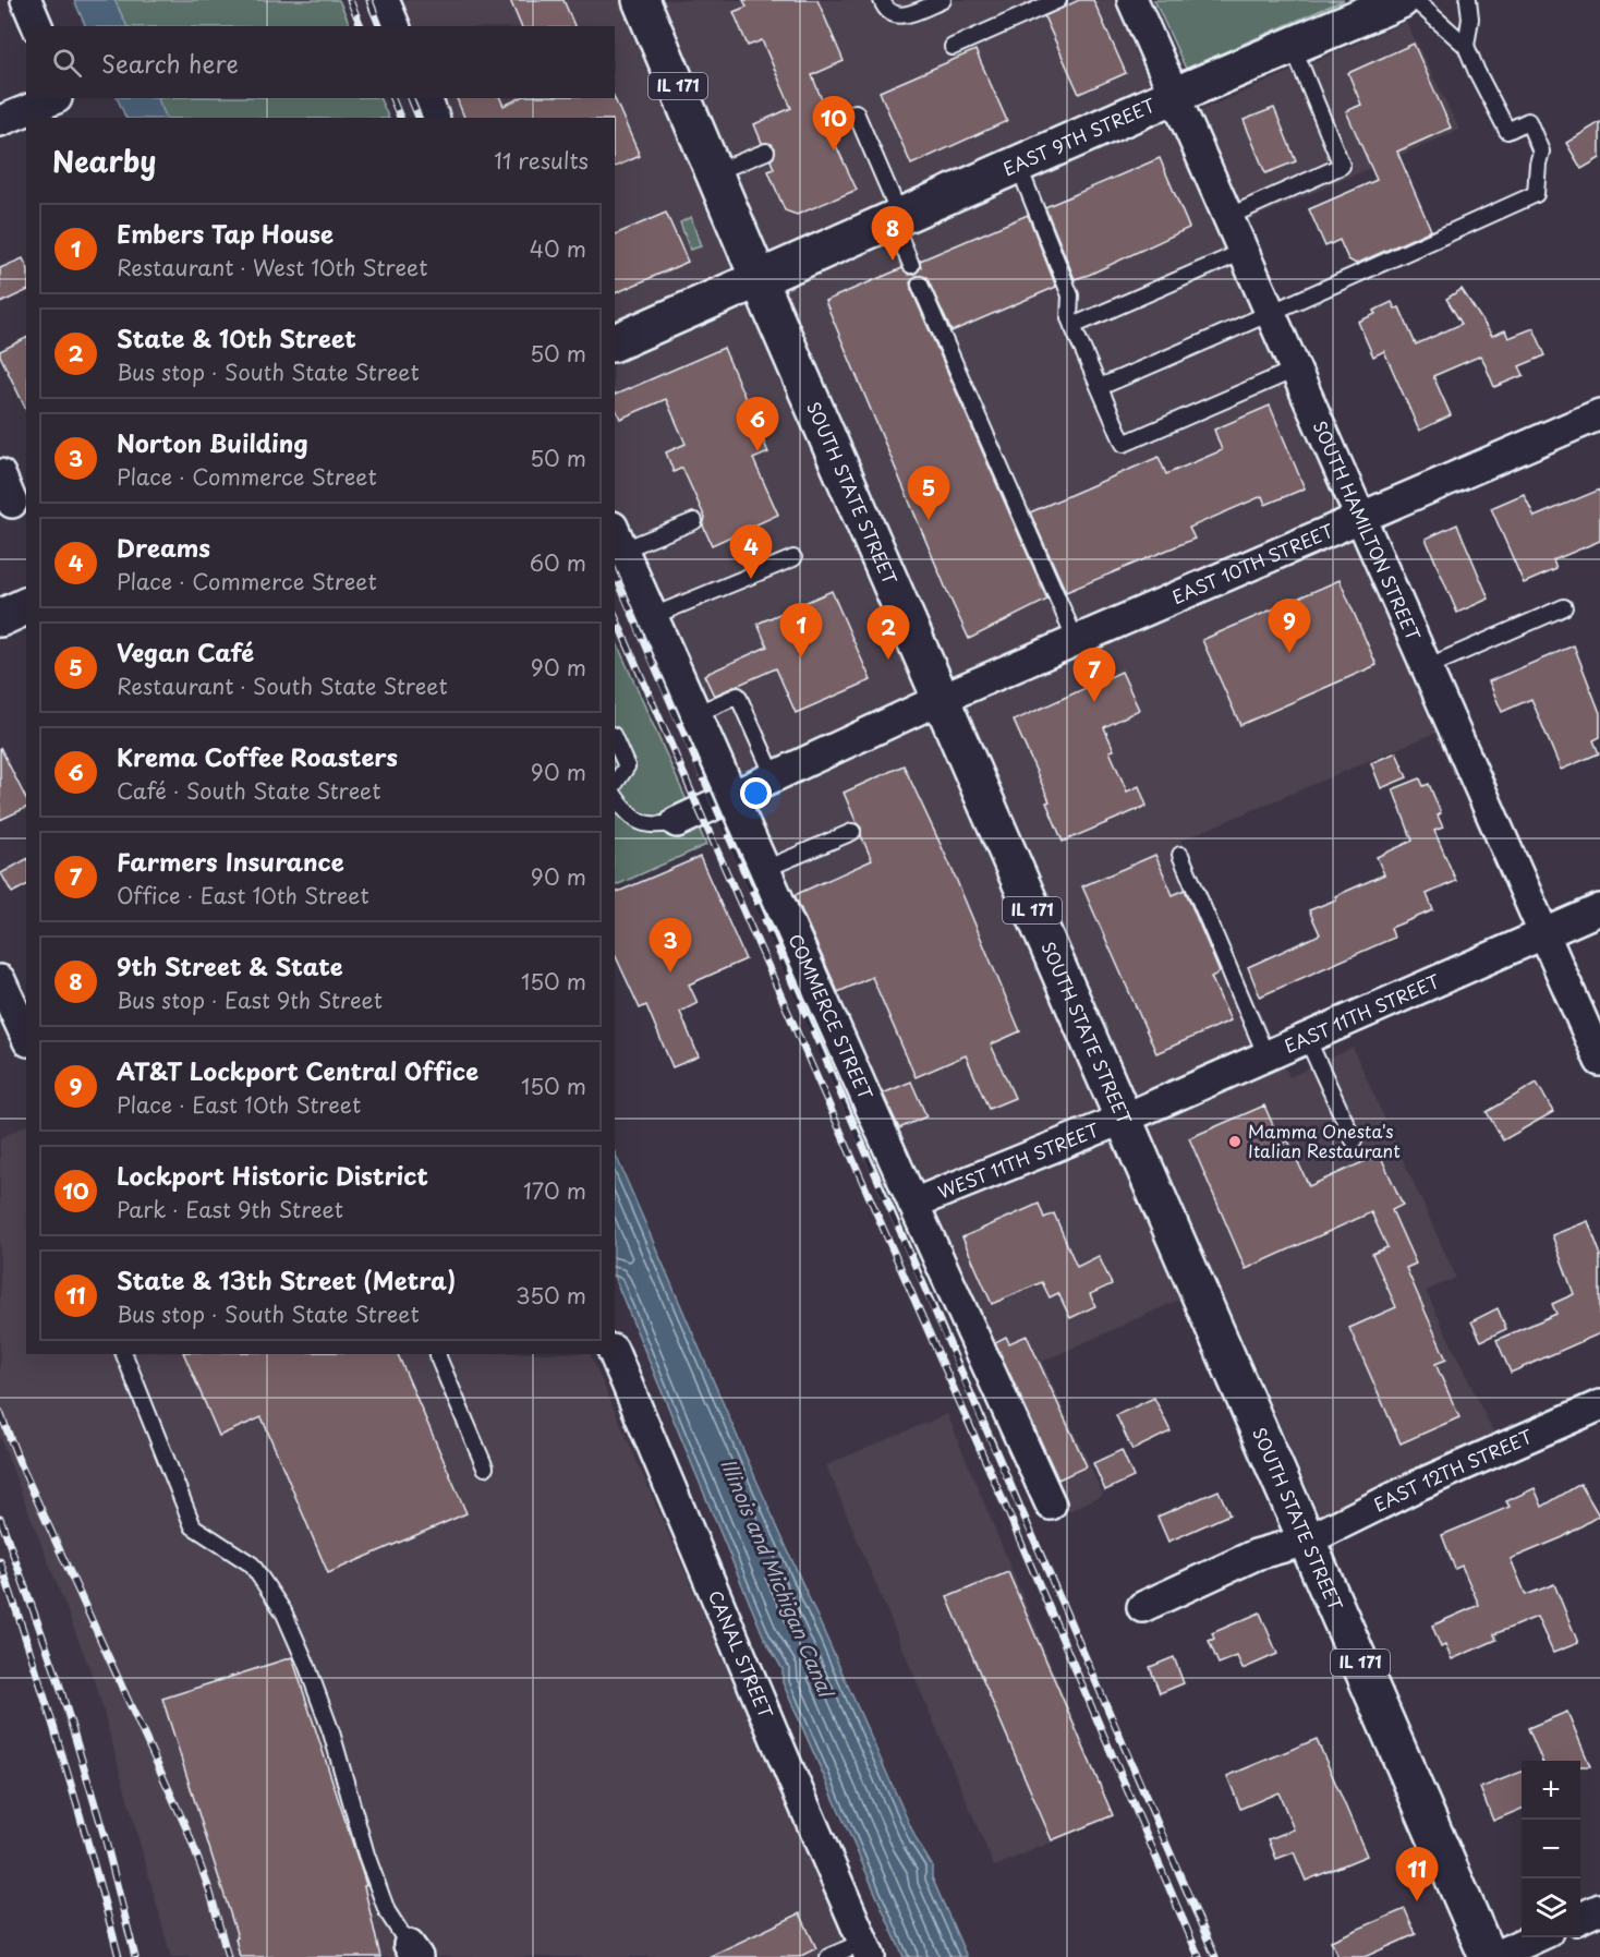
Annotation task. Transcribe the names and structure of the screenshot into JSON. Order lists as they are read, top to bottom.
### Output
{
  "streets": {
    "main road": ["IL 171", "EAST 9TH STREET", "SOUTH STATE STREET"],
    "street": [
      "SOUTH HAMILTON STREET",
      "EAST 10TH STREET",
      "EAST 11TH STREET",
      "COMMERCE STREET",
      "WEST 11TH STREET",
      "EAST 12TH STREET",
      "CANAL STREET"
    ]
  },
  "crossings": [
    ["EAST 9TH STREET", "SOUTH STATE STREET"],
    ["EAST 9TH STREET", "SOUTH HAMILTON STREET"],
    ["SOUTH STATE STREET", "EAST 10TH STREET"],
    ["SOUTH STATE STREET", "EAST 11TH STREET"],
    ["SOUTH STATE STREET", "WEST 11TH STREET"],
    ["SOUTH STATE STREET", "EAST 12TH STREET"],
    ["SOUTH HAMILTON STREET", "EAST 10TH STREET"],
    ["SOUTH HAMILTON STREET", "EAST 11TH STREET"],
    ["EAST 10TH STREET", "COMMERCE STREET"],
    ["EAST 11TH STREET", "WEST 11TH STREET"],
    ["COMMERCE STREET", "WEST 11TH STREET"]
  ],
  "water": ["Illinois and Michigan Canal"],
  "places": ["Mamma Onesta's Italian Restaurant"],
  "page": {
    "search": "Search here",
    "pins": [
      "10",
      "8",
      "6",
      "5",
      "4",
      "9",
      "1",
      "2",
      "7",
      "3",
      "11"
    ],
    "heading": ["Nearby", "11 results"],
    "list": [
      {
        "mark": "1",
        "name": "Embers Tap House",
        "note": "Restaurant · West 10th Street",
        "value": "40 m"
      },
      {
        "mark": "2",
        "name": "State & 10th Street",
        "note": "Bus stop · South State Street",
        "value": "50 m"
      },
      {
        "mark": "3",
        "name": "Norton Building",
        "note": "Place · Commerce Street",
        "value": "50 m"
      },
      {
        "mark": "4",
        "name": "Dreams",
        "note": "Place · Commerce Street",
        "value": "60 m"
      },
      {
        "mark": "5",
        "name": "Vegan Café",
        "note": "Restaurant · South State Street",
        "value": "90 m"
      },
      {
        "mark": "6",
        "name": "Krema Coffee Roasters",
        "note": "Café · South State Street",
        "value": "90 m"
      },
      {
        "mark": "7",
        "name": "Farmers Insurance",
        "note": "Office · East 10th Street",
        "value": "90 m"
      },
      {
        "mark": "8",
        "name": "9th Street & State",
        "note": "Bus stop · East 9th Street",
        "value": "150 m"
      },
      {
        "mark": "9",
        "name": "AT&T Lockport Central Office",
        "note": "Place · East 10th Street",
        "value": "150 m"
      },
      {
        "mark": "10",
        "name": "Lockport Historic District",
        "note": "Park · East 9th Street",
        "value": "170 m"
      },
      {
        "mark": "11",
        "name": "State & 13th Street (Metra)",
        "note": "Bus stop · South State Street",
        "value": "350 m"
      }
    ],
    "map_buttons": ["+", "−"]
  }
}
